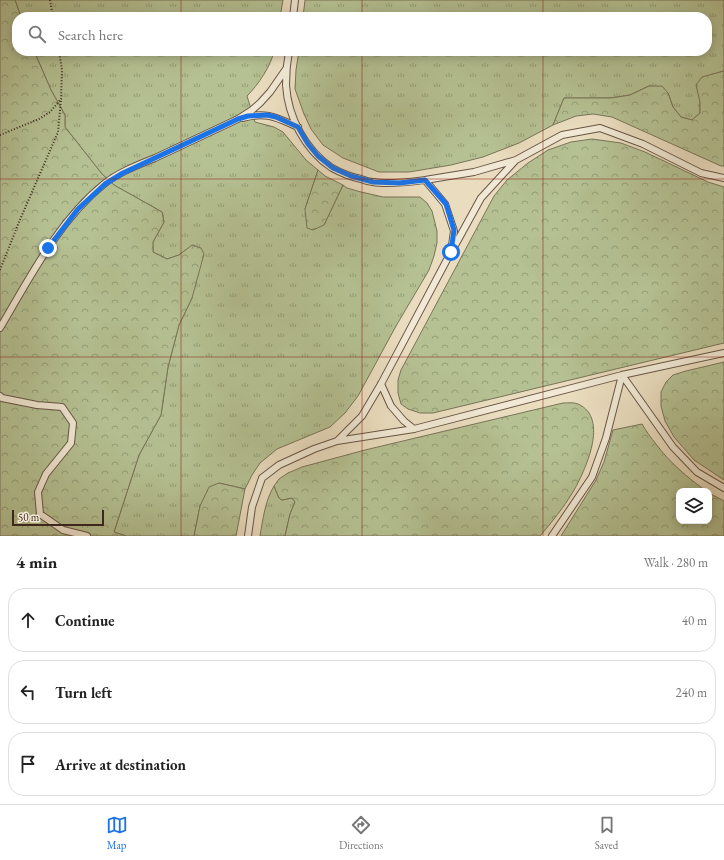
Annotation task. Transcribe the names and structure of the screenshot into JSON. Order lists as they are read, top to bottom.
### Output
{
  "scale_bar": "50 m",
  "page": {
    "search": "Search here",
    "scale": "50 m",
    "heading": ["4 min", "Walk · 280 m"],
    "list": [
      ["Continue", "40 m"],
      ["Turn left", "240 m"],
      "Arrive at destination"
    ],
    "nav": ["Map", "Directions", "Saved"]
  }
}
